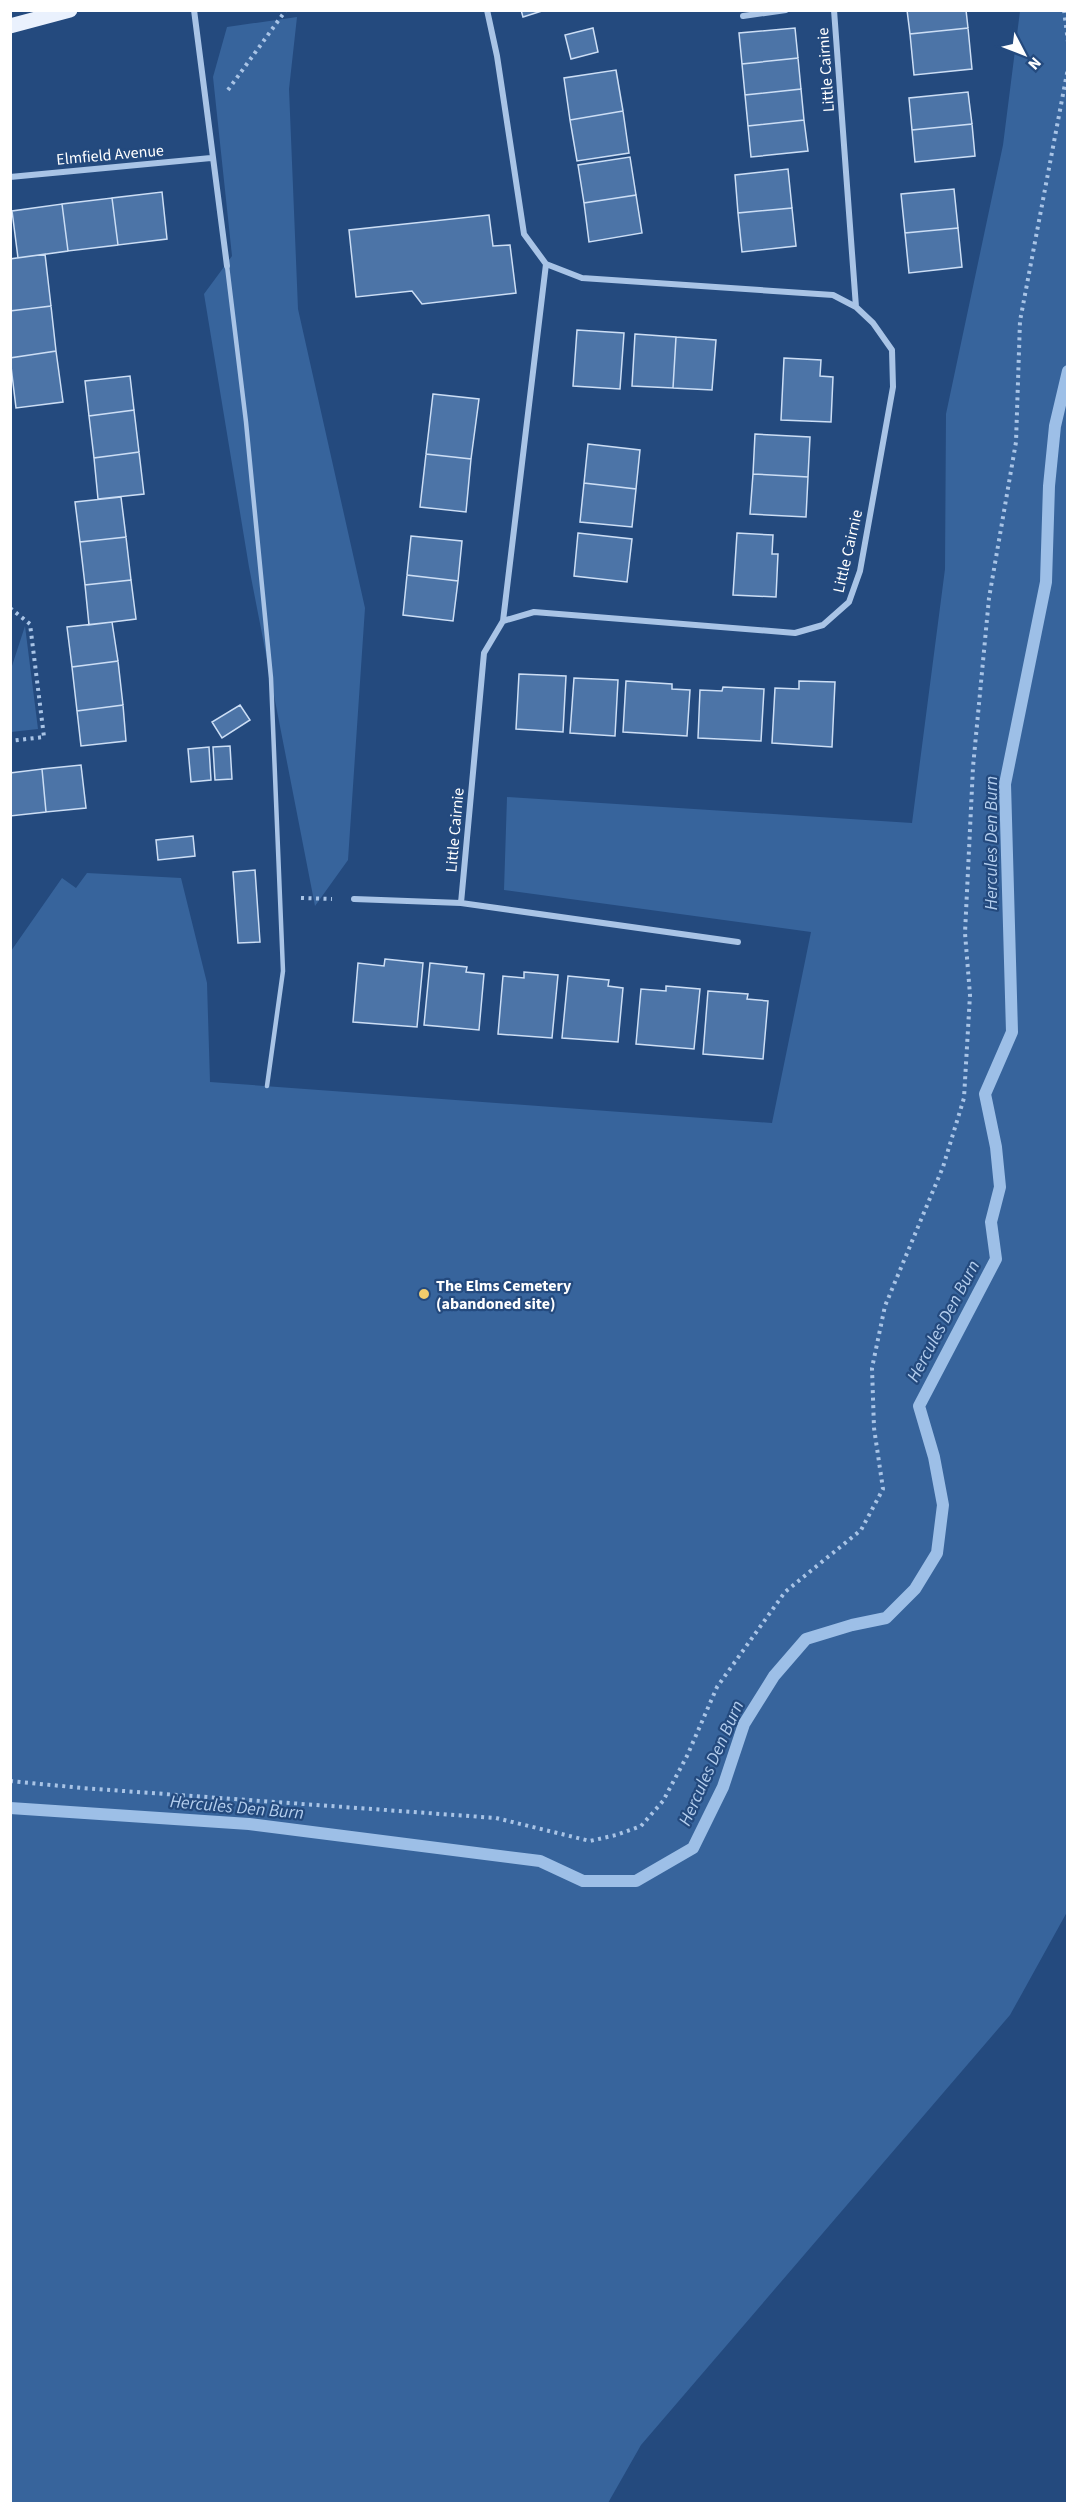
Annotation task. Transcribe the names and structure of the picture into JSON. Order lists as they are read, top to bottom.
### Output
{
  "streets": {
    "street": ["Little Cairnie", "Elmfield Avenue"]
  },
  "water": ["Hercules Den Burn"],
  "places": ["The Elms Cemetery (abandoned site)"],
  "north": "bottom right"
}
